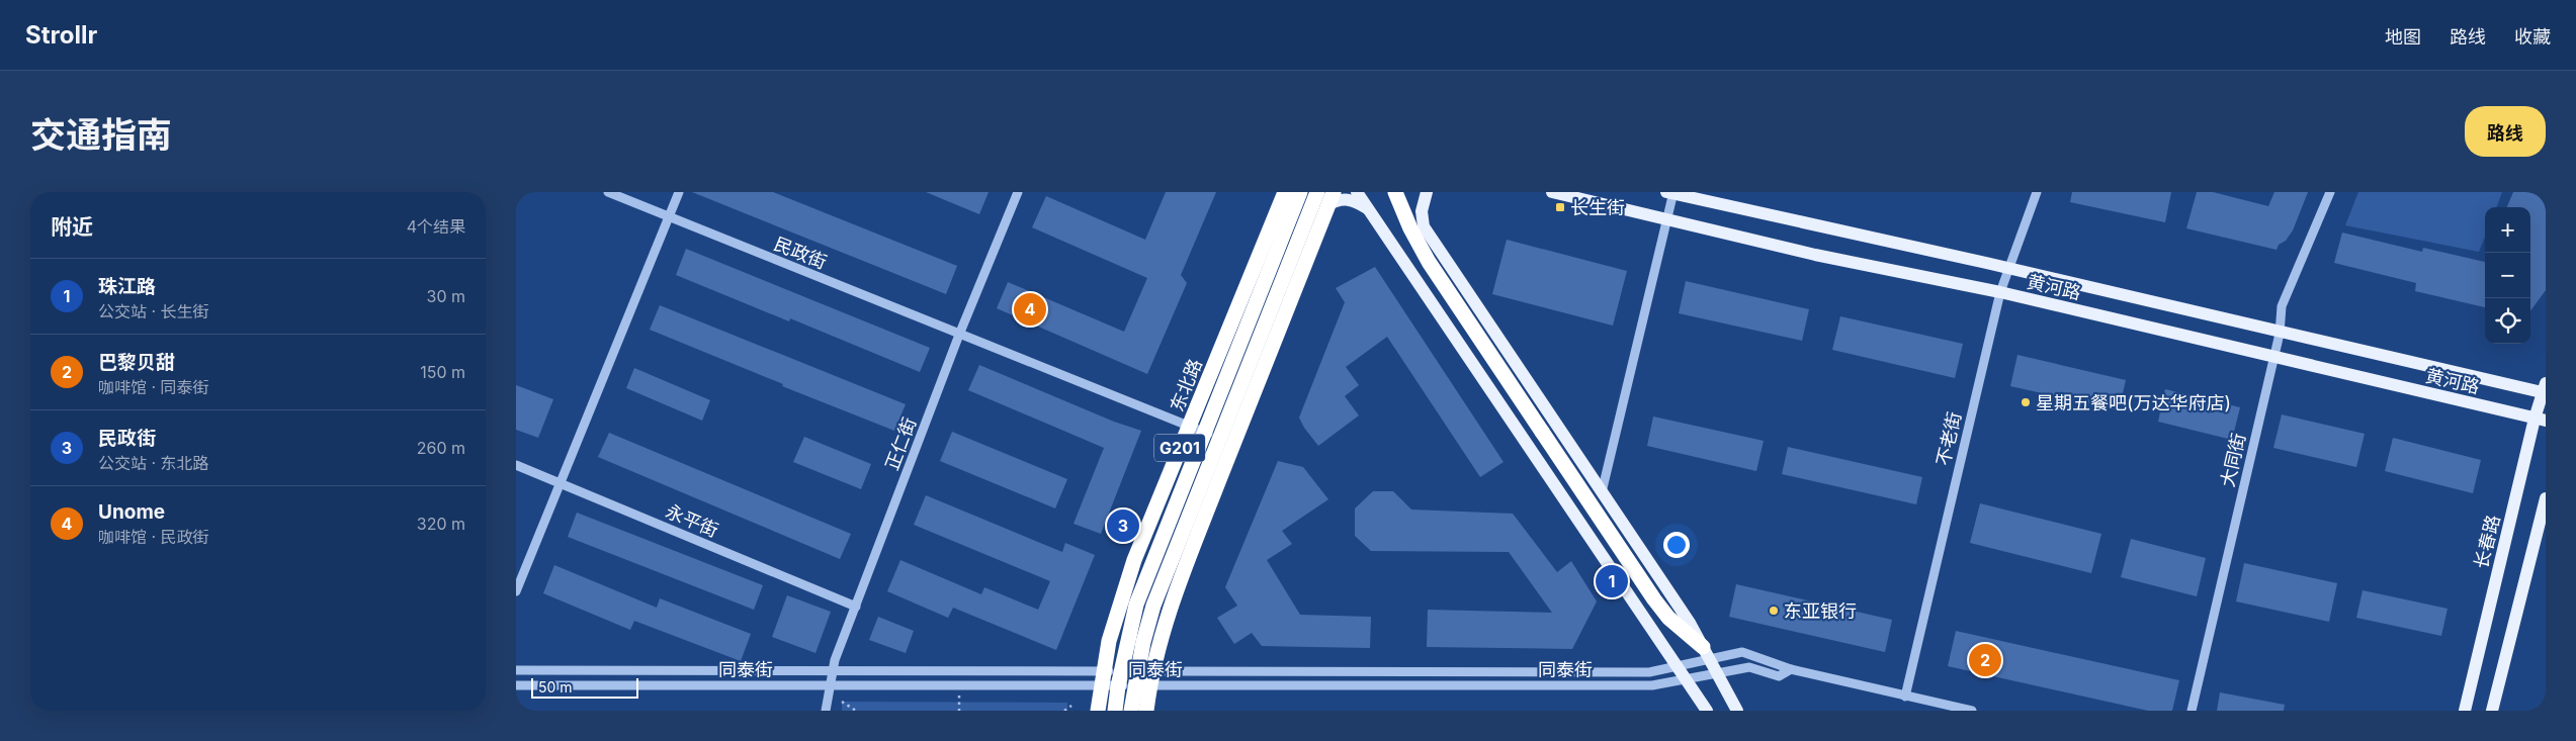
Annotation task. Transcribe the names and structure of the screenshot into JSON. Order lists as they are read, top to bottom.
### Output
{
  "streets": {
    "highway": ["东北路", "G201"],
    "main road": ["黄河路", "长春路"],
    "street": [
      "民政街",
      "不老街",
      "正仁街",
      "大同街",
      "永平街",
      "同泰街"
    ]
  },
  "crossings": [
    ["民政街", "东北路"],
    ["民政街", "正仁街"],
    ["民政街", "G201"],
    ["黄河路", "不老街"],
    ["黄河路", "大同街"],
    ["黄河路", "长春路"],
    ["东北路", "同泰街"],
    ["不老街", "同泰街"],
    ["正仁街", "永平街"],
    ["正仁街", "同泰街"],
    ["G201", "同泰街"]
  ],
  "places": {
    "transit": ["长生街"],
    "other": ["星期五餐吧(万达华府店)", "东亚银行"]
  },
  "scale_bar": "50 m",
  "page": {
    "header": "Strollr",
    "nav": ["地图", "路线", "收藏"],
    "title": "交通指南",
    "buttons": "路线",
    "heading": ["附近", "4个结果"],
    "map_buttons": ["+", "−"],
    "list": [
      {
        "mark": "1",
        "name": "珠江路",
        "note": "公交站 · 长生街",
        "value": "30 m"
      },
      {
        "mark": "2",
        "name": "巴黎贝甜",
        "note": "咖啡馆 · 同泰街",
        "value": "150 m"
      },
      {
        "mark": "3",
        "name": "民政街",
        "note": "公交站 · 东北路",
        "value": "260 m"
      },
      {
        "mark": "4",
        "name": "Unome",
        "note": "咖啡馆 · 民政街",
        "value": "320 m"
      }
    ],
    "pins": [
      "4",
      "3",
      "1",
      "2"
    ],
    "scale": "50 m"
  }
}
